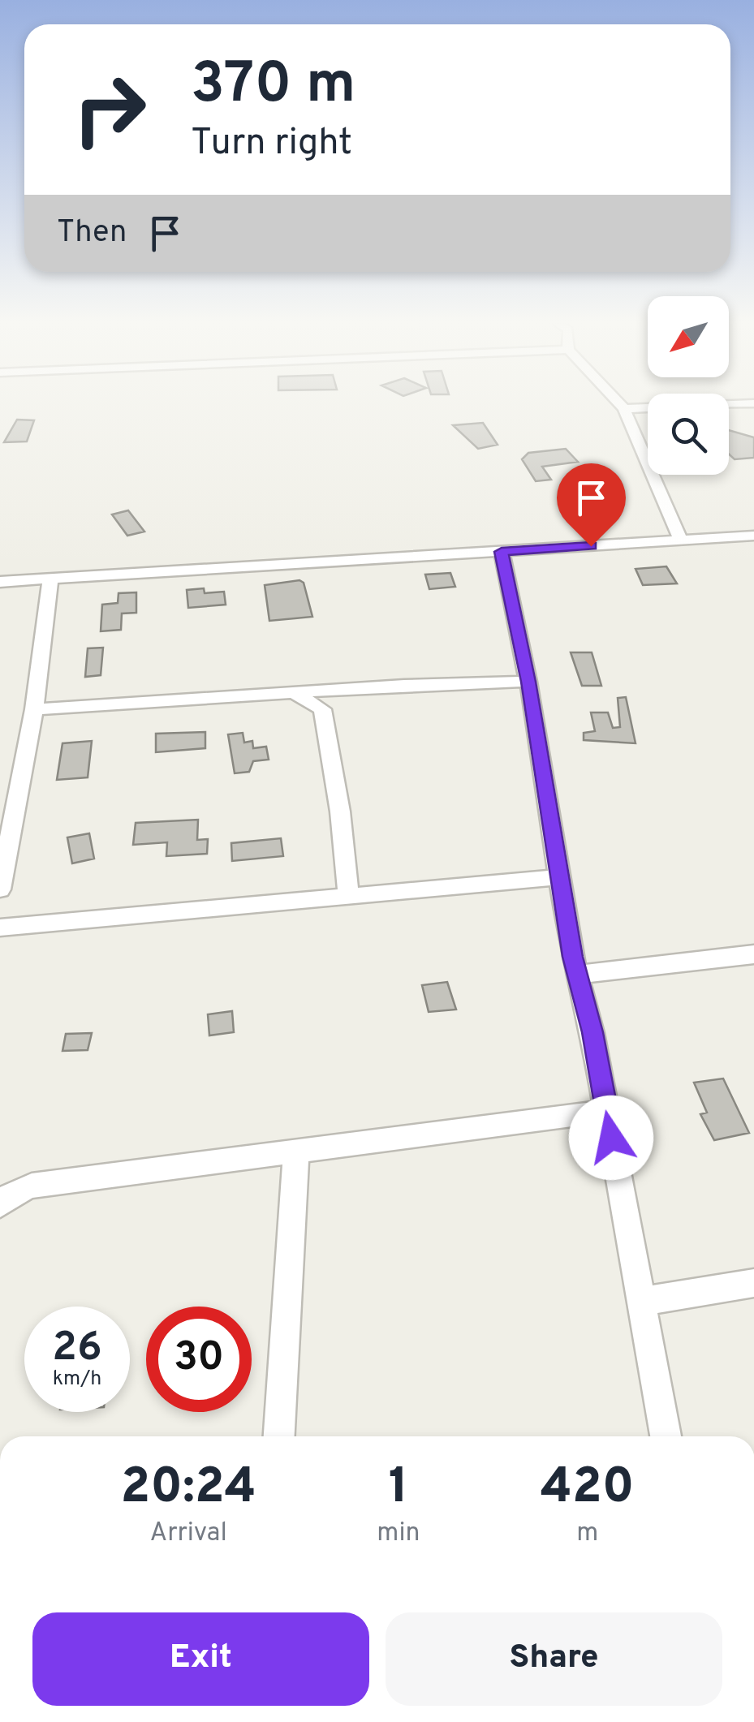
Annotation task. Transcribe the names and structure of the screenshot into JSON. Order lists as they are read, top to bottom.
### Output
{
  "north": "bottom left",
  "page": {
    "turn": ["370 m", "Turn right"],
    "then": "Then",
    "speed": "26 km/h",
    "limit": "30",
    "eta": [
      "20:24",
      "Arrival",
      "1",
      "min",
      "420",
      "m"
    ],
    "buttons": ["Exit", "Share"]
  }
}
